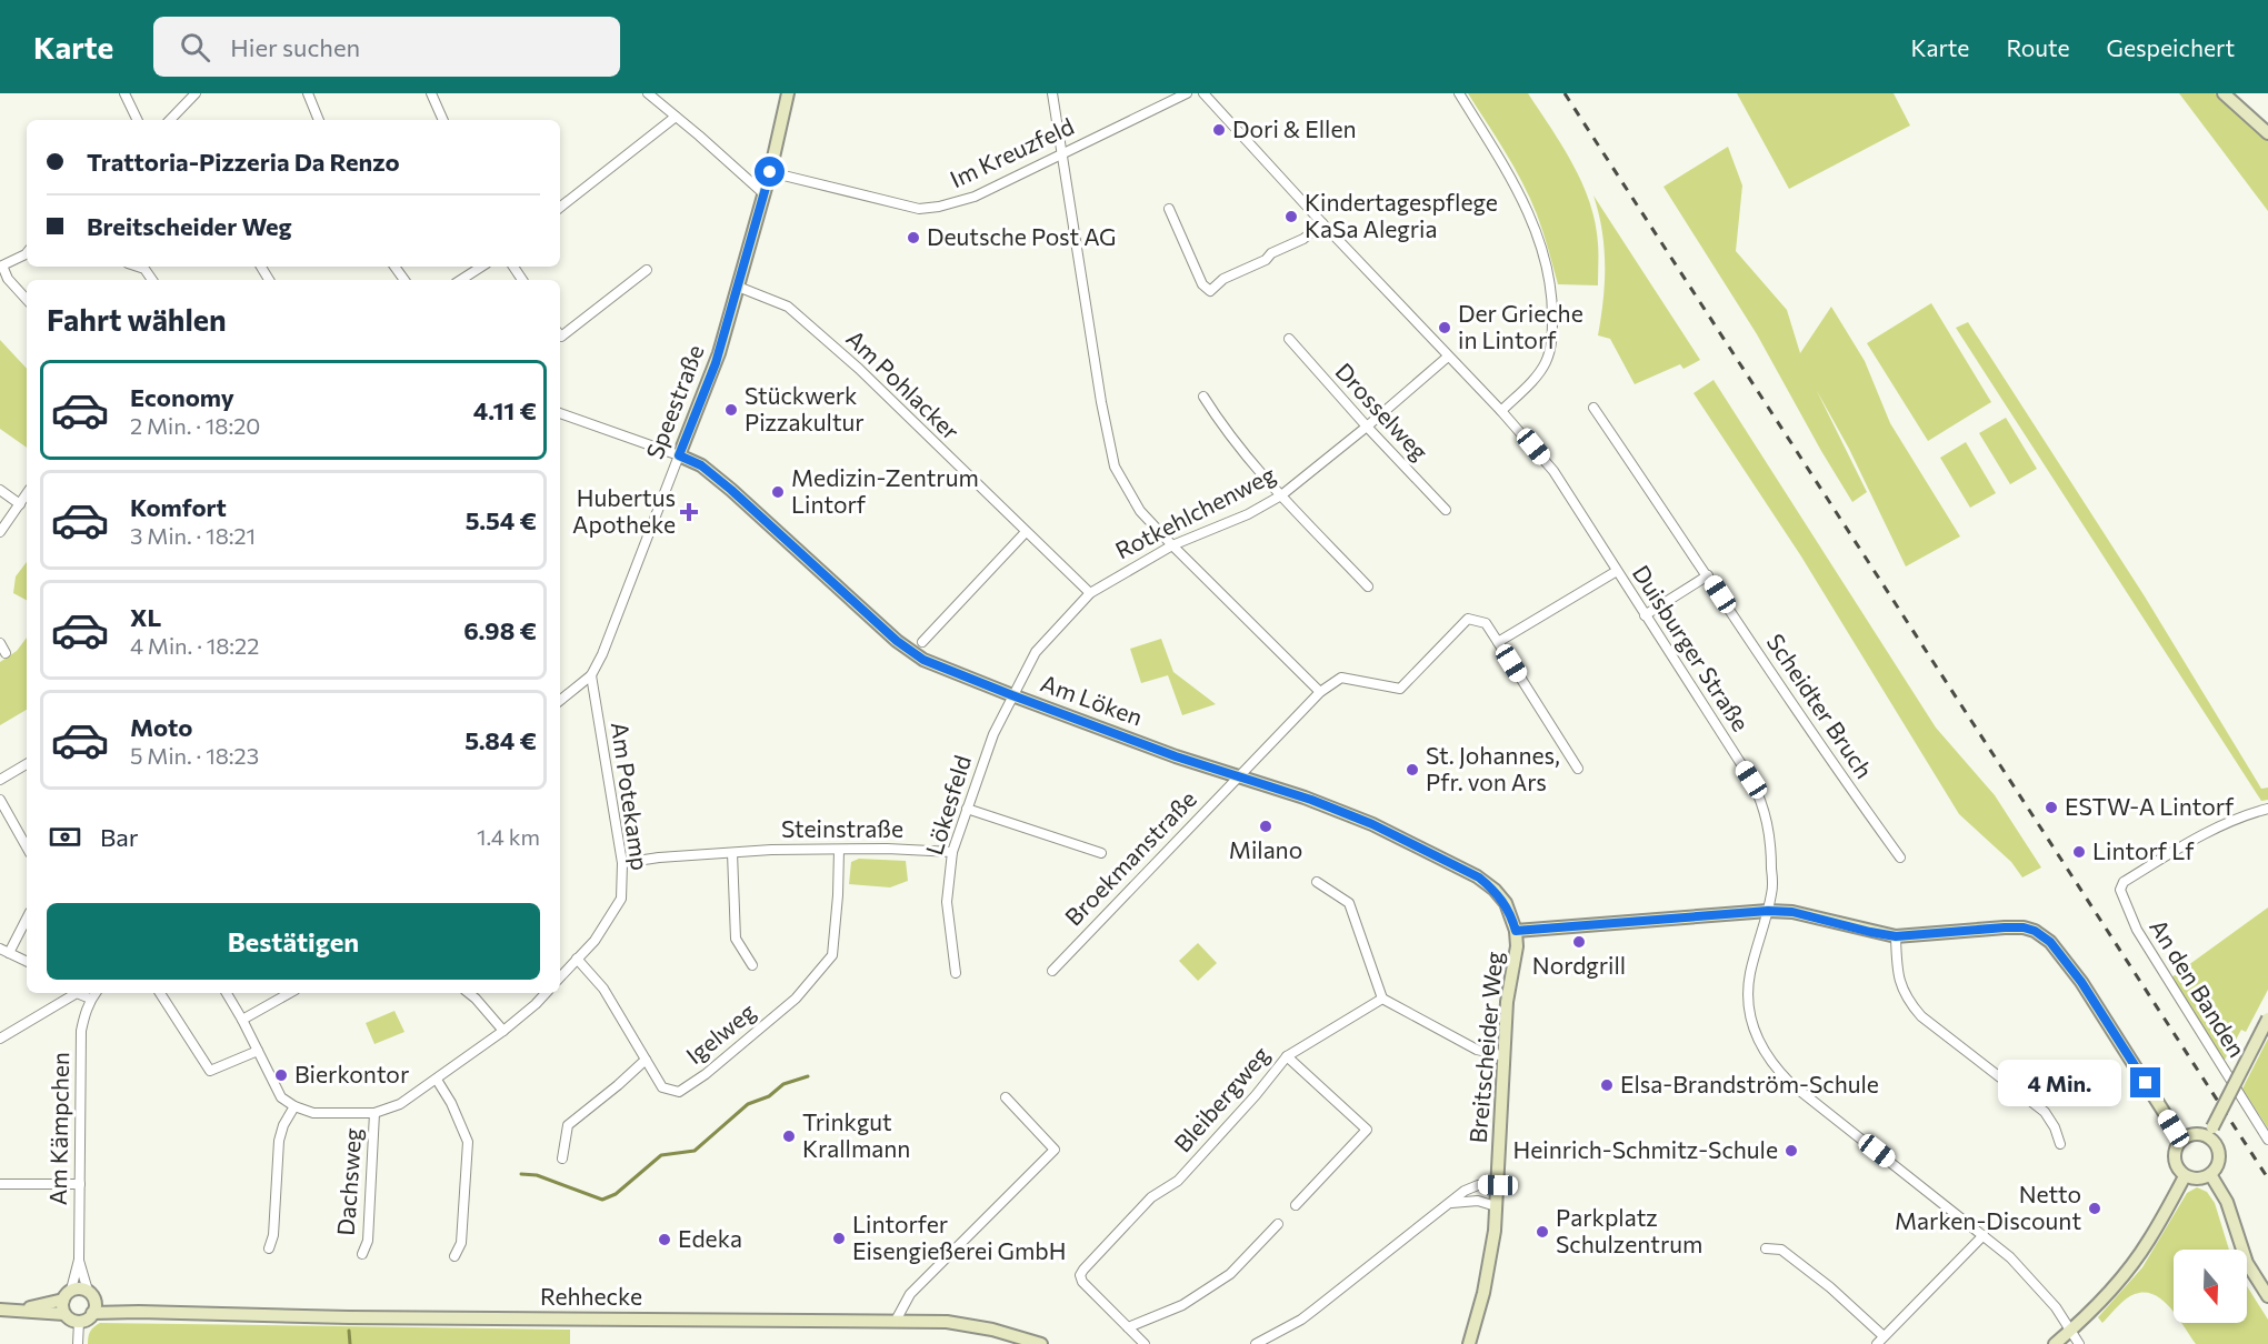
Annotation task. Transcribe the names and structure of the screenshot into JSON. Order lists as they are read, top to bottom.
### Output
{
  "streets": {
    "street": [
      "Im Kreuzfeld",
      "Am Pohlacker",
      "Speestraße",
      "Drosselweg",
      "Rotkehlchenweg",
      "Duisburger Straße",
      "Am Löken",
      "Scheidter Bruch",
      "Am Potekamp",
      "Lökesfeld",
      "Steinstraße",
      "Broekmanstraße",
      "An den Banden",
      "Igelweg",
      "Breitscheider Weg",
      "Bleibergweg",
      "Am Kämpchen",
      "Dachsweg",
      "Rehhecke"
    ]
  },
  "crossings": [
    ["Im Kreuzfeld", "Speestraße"],
    ["Am Pohlacker", "Speestraße"],
    ["Am Pohlacker", "Rotkehlchenweg"],
    ["Speestraße", "Am Löken"],
    ["Speestraße", "Am Potekamp"],
    ["Drosselweg", "Rotkehlchenweg"],
    ["Rotkehlchenweg", "Duisburger Straße"],
    ["Rotkehlchenweg", "Am Löken"],
    ["Rotkehlchenweg", "Lökesfeld"],
    ["Duisburger Straße", "Breitscheider Weg"],
    ["Am Löken", "Lökesfeld"],
    ["Am Löken", "Broekmanstraße"],
    ["Am Löken", "Breitscheider Weg"],
    ["Am Potekamp", "Steinstraße"],
    ["Am Potekamp", "Igelweg"],
    ["Lökesfeld", "Steinstraße"],
    ["Steinstraße", "Igelweg"],
    ["Am Kämpchen", "Rehhecke"]
  ],
  "places": {
    "other": [
      "Dori & Ellen",
      "Kindertagespflege KaSa Alegria",
      "Deutsche Post AG",
      "Der Grieche in Lintorf",
      "Stückwerk Pizzakultur",
      "Medizin-Zentrum Lintorf",
      "St. Johannes, Pfr. von Ars",
      "ESTW-A Lintorf",
      "Milano",
      "Lintorf Lf",
      "Nordgrill",
      "Bierkontor",
      "Elsa-Brandström-Schule",
      "Trinkgut Krallmann",
      "Heinrich-Schmitz-Schule",
      "Netto Marken-Discount",
      "Parkplatz Schulzentrum",
      "Lintorfer Eisengießerei GmbH",
      "Edeka"
    ],
    "health": ["Hubertus Apotheke"]
  },
  "north": "bottom",
  "page": {
    "header": "Karte",
    "search": "Hier suchen",
    "nav": ["Karte", "Route", "Gespeichert"],
    "banner": ["Trattoria-Pizzeria Da Renzo", "Breitscheider Weg"],
    "heading": "Fahrt wählen",
    "list": [
      {
        "name": "Economy",
        "note": "2 Min. · 18:20",
        "value": "4.11 €"
      },
      {
        "name": "Komfort",
        "note": "3 Min. · 18:21",
        "value": "5.54 €"
      },
      {
        "name": "XL",
        "note": "4 Min. · 18:22",
        "value": "6.98 €"
      },
      {
        "name": "Moto",
        "note": "5 Min. · 18:23",
        "value": "5.84 €"
      }
    ],
    "pay": ["Bar", "1.4 km"],
    "buttons": "Bestätigen",
    "bubble": "4 Min."
  }
}
